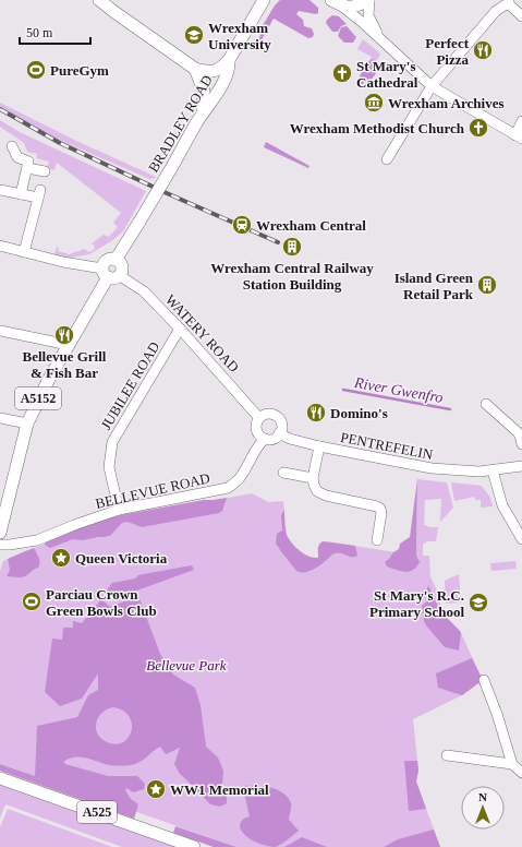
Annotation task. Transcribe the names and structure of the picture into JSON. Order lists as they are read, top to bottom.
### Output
{
  "streets": {
    "main road": ["BRADLEY ROAD", "A5152", "A525"],
    "street": [
      "WATERY ROAD",
      "JUBILEE ROAD",
      "PENTREFELIN",
      "BELLEVUE ROAD"
    ]
  },
  "crossings": [
    ["BRADLEY ROAD", "WATERY ROAD"],
    ["BRADLEY ROAD", "A5152"],
    ["WATERY ROAD", "JUBILEE ROAD"],
    ["WATERY ROAD", "A5152"],
    ["WATERY ROAD", "PENTREFELIN"],
    ["WATERY ROAD", "BELLEVUE ROAD"],
    ["JUBILEE ROAD", "BELLEVUE ROAD"],
    ["PENTREFELIN", "BELLEVUE ROAD"]
  ],
  "water": ["River Gwenfro"],
  "parks": ["Bellevue Park"],
  "places": {
    "school or university": ["Wrexham University", "St Mary's R.C. Primary School"],
    "restaurant": ["Perfect Pizza", "Bellevue Grill & Fish Bar", "Domino's"],
    "sports": ["PureGym", "Parciau Crown Green Bowls Club"],
    "church": ["St Mary's Cathedral", "Wrexham Methodist Church"],
    "museum": ["Wrexham Archives"],
    "station": ["Wrexham Central"],
    "building": ["Wrexham Central Railway Station Building", "Island Green Retail Park"],
    "place": ["Queen Victoria", "WW1 Memorial"]
  },
  "scale_bar": "50 m",
  "north": "top"
}
